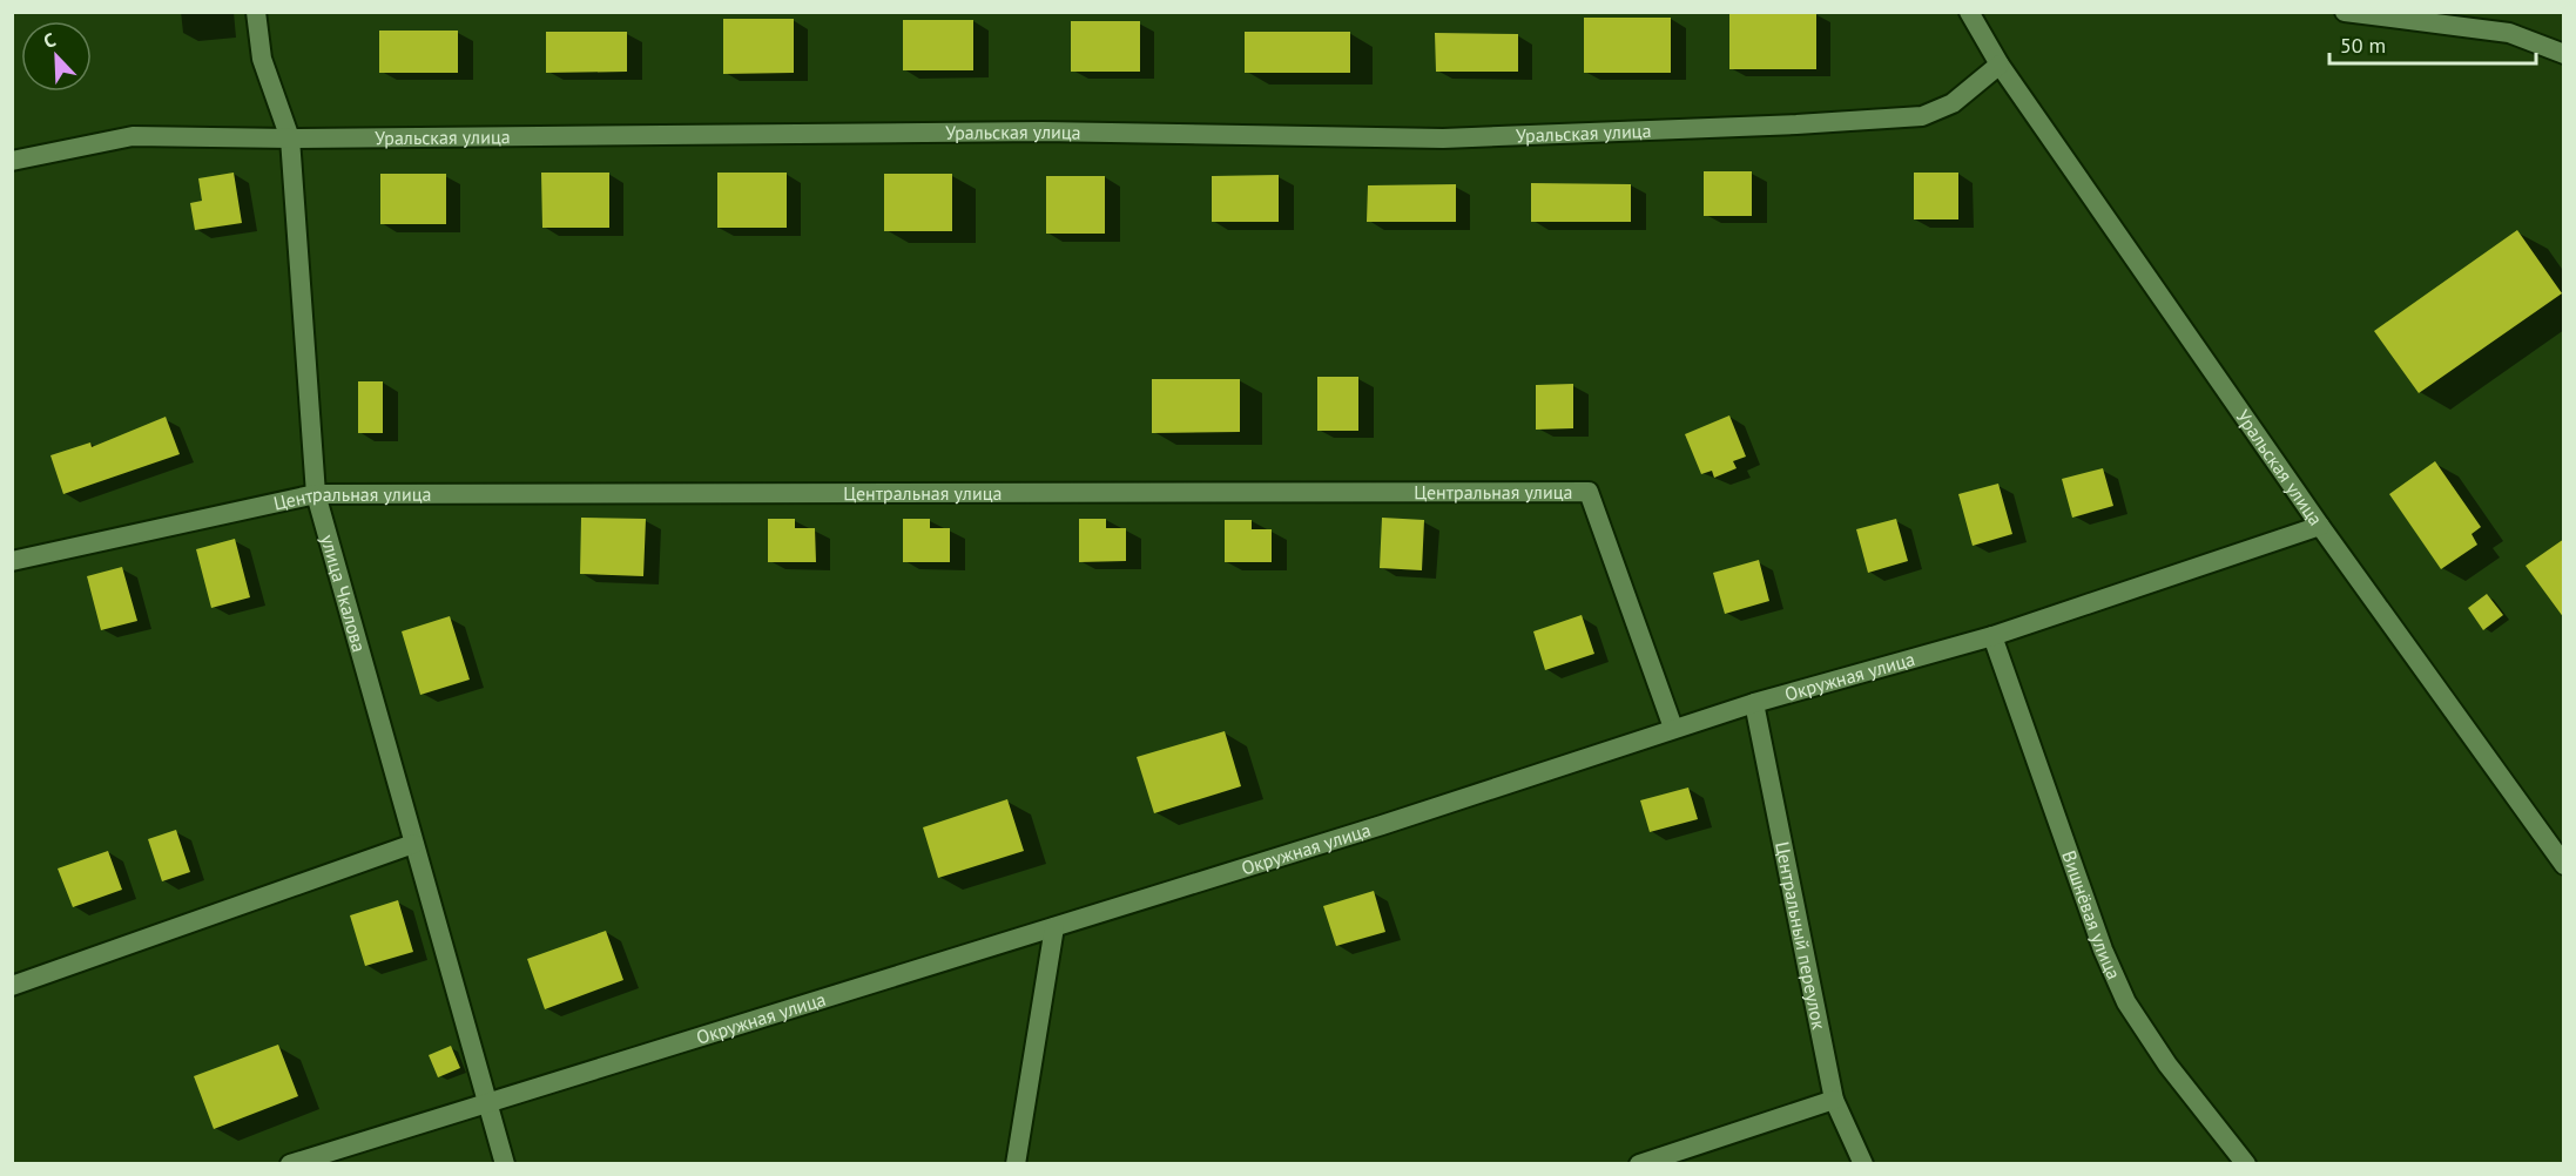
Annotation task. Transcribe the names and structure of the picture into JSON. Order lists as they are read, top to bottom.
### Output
{
  "streets": {
    "street": [
      "Уральская улица",
      "Центральная улица",
      "улица Чкалова",
      "Окружная улица",
      "Вишнёвая улица",
      "Центральный переулок"
    ]
  },
  "crossings": [
    ["Уральская улица", "улица Чкалова"],
    ["Уральская улица", "Окружная улица"],
    ["Центральная улица", "улица Чкалова"],
    ["Центральная улица", "Окружная улица"],
    ["улица Чкалова", "Окружная улица"],
    ["Окружная улица", "Вишнёвая улица"],
    ["Окружная улица", "Центральный переулок"]
  ],
  "scale_bar": "50 m",
  "north": "top left"
}
